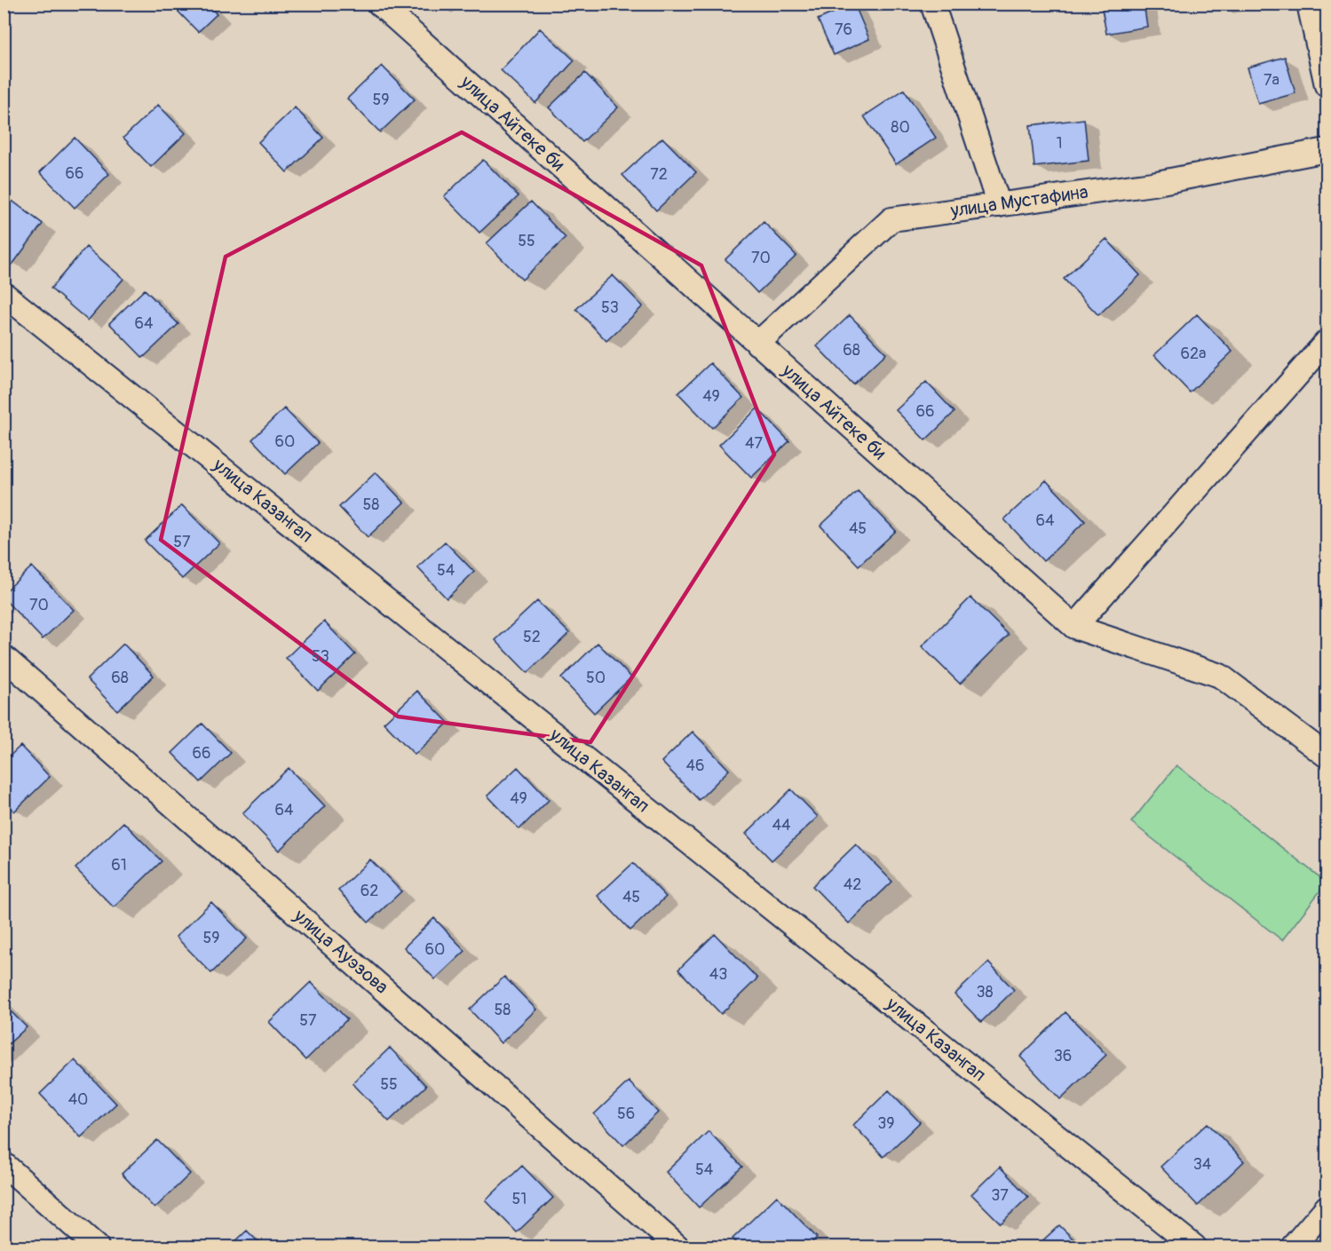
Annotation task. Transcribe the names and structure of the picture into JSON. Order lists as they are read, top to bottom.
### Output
{
  "streets": {
    "street": [
      "улица Айтеке би",
      "улица Мустафина",
      "улица Казангап",
      "улица Ауэзова"
    ]
  },
  "crossings": [
    ["улица Айтеке би", "улица Мустафина"]
  ],
  "house_numbers": [
    "76",
    "7а",
    "59",
    "80",
    "1",
    "66",
    "72",
    "55",
    "70",
    "53",
    "64",
    "68",
    "62а",
    "49",
    "66",
    "60",
    "47",
    "58",
    "64",
    "45",
    "57",
    "54",
    "70",
    "52",
    "53",
    "68",
    "50",
    "66",
    "46",
    "49",
    "64",
    "44",
    "61",
    "42",
    "62",
    "45",
    "59",
    "60",
    "43",
    "38",
    "58",
    "57",
    "36",
    "55",
    "40",
    "56",
    "39",
    "34",
    "54",
    "37",
    "51"
  ]
}
